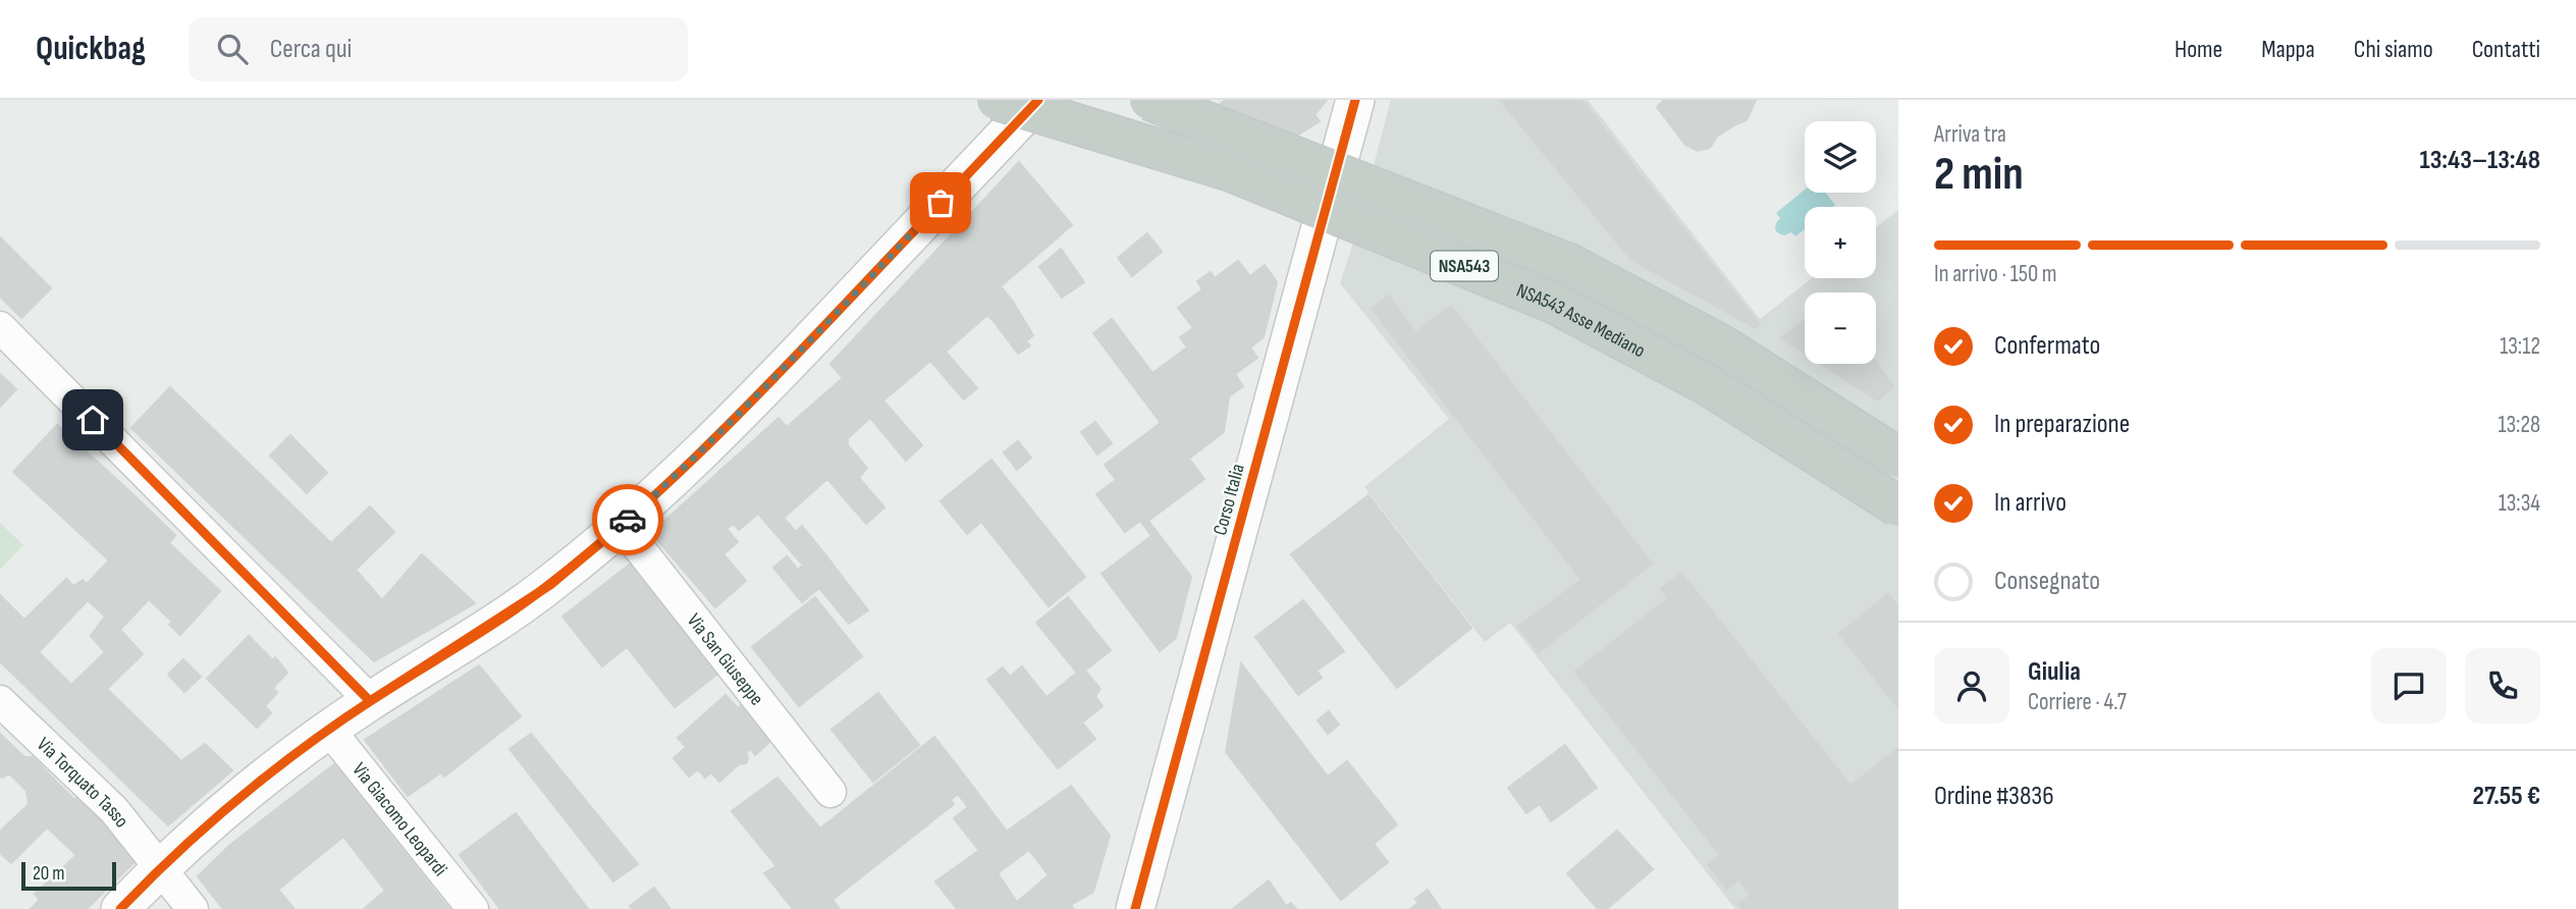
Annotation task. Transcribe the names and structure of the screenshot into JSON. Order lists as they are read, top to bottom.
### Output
{
  "streets": {
    "highway": ["NSA543", "NSA543 Asse Mediano"],
    "street": [
      "Corso Italia",
      "Via San Giuseppe",
      "Via Torquato Tasso",
      "Via Giacomo Leopardi"
    ]
  },
  "scale_bar": "20 m",
  "page": {
    "header": "Quickbag",
    "search": "Cerca qui",
    "nav": [
      "Home",
      "Mappa",
      "Chi siamo",
      "Contatti"
    ],
    "heading": ["2 min", "Arriva tra", "13:43–13:48"],
    "panel": [
      "Giulia",
      "Corriere · 4.7",
      "Ordine #3836",
      "27.55 €"
    ],
    "map_buttons": ["+", "−"],
    "bar": "In arrivo · 150 m",
    "list": [
      ["Confermato", "13:12"],
      ["In preparazione", "13:28"],
      ["In arrivo", "13:34"],
      "Consegnato"
    ],
    "scale": "20 m"
  }
}
